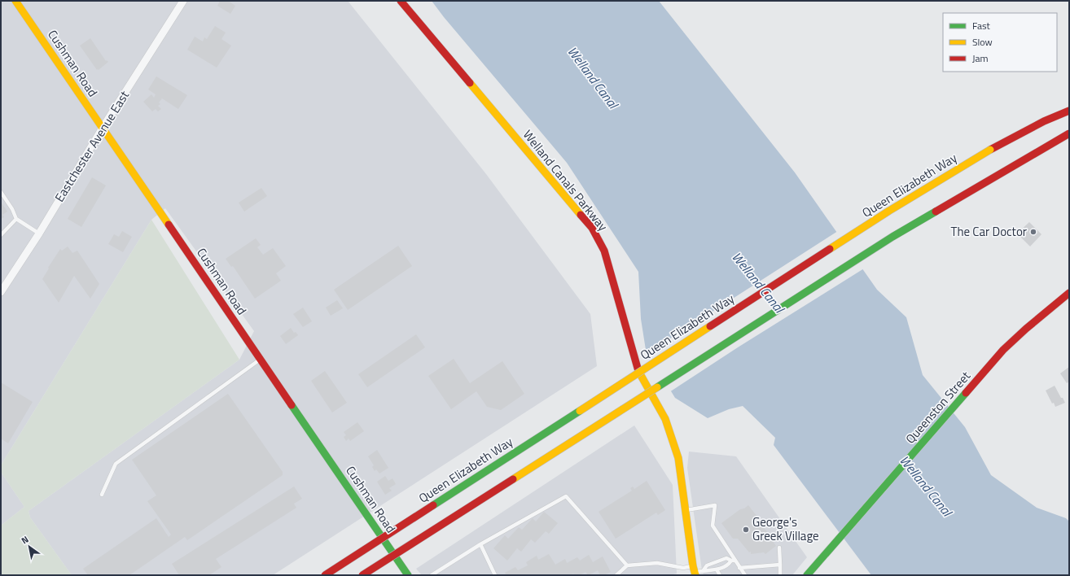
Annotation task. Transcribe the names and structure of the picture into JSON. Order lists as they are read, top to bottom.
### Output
{
  "streets": {
    "main road": [
      "Cushman Road",
      "Welland Canals Parkway",
      "Queen Elizabeth Way",
      "Queenston Street"
    ],
    "street": ["Eastchester Avenue East"]
  },
  "crossings": [
    ["Cushman Road", "Eastchester Avenue East"]
  ],
  "water": ["Welland Canal"],
  "places": ["The Car Doctor", "George's Greek Village"],
  "legend": ["Fast", "Slow", "Jam"],
  "north": "top left"
}
